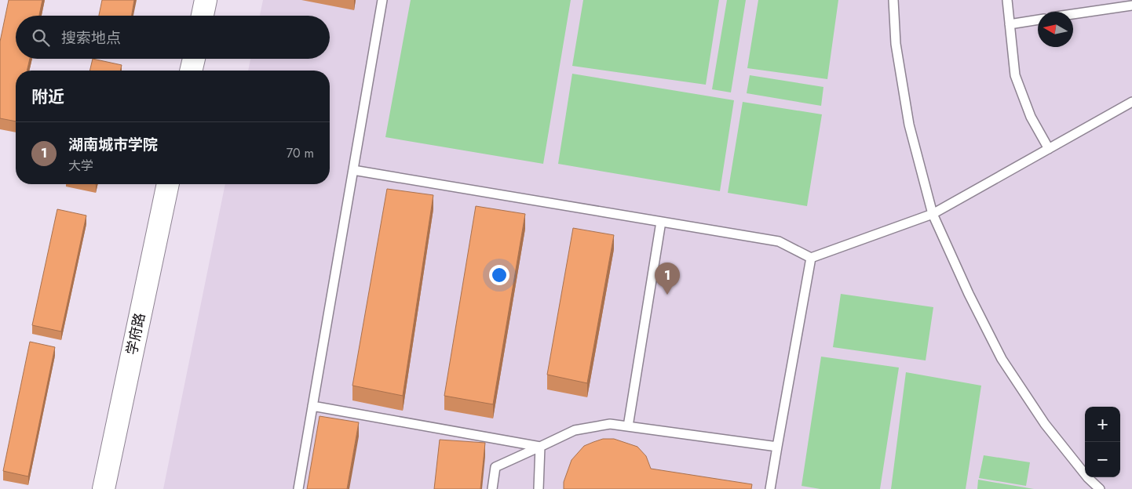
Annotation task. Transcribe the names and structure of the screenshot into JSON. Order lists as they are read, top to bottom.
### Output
{
  "streets": {
    "street": ["学府路"]
  },
  "north": "left",
  "page": {
    "search": "搜索地点",
    "heading": "附近",
    "list": [
      {
        "mark": "1",
        "name": "湖南城市学院",
        "note": "大学",
        "value": "70 m"
      }
    ],
    "pins": "1",
    "map_buttons": ["+", "−"]
  }
}
